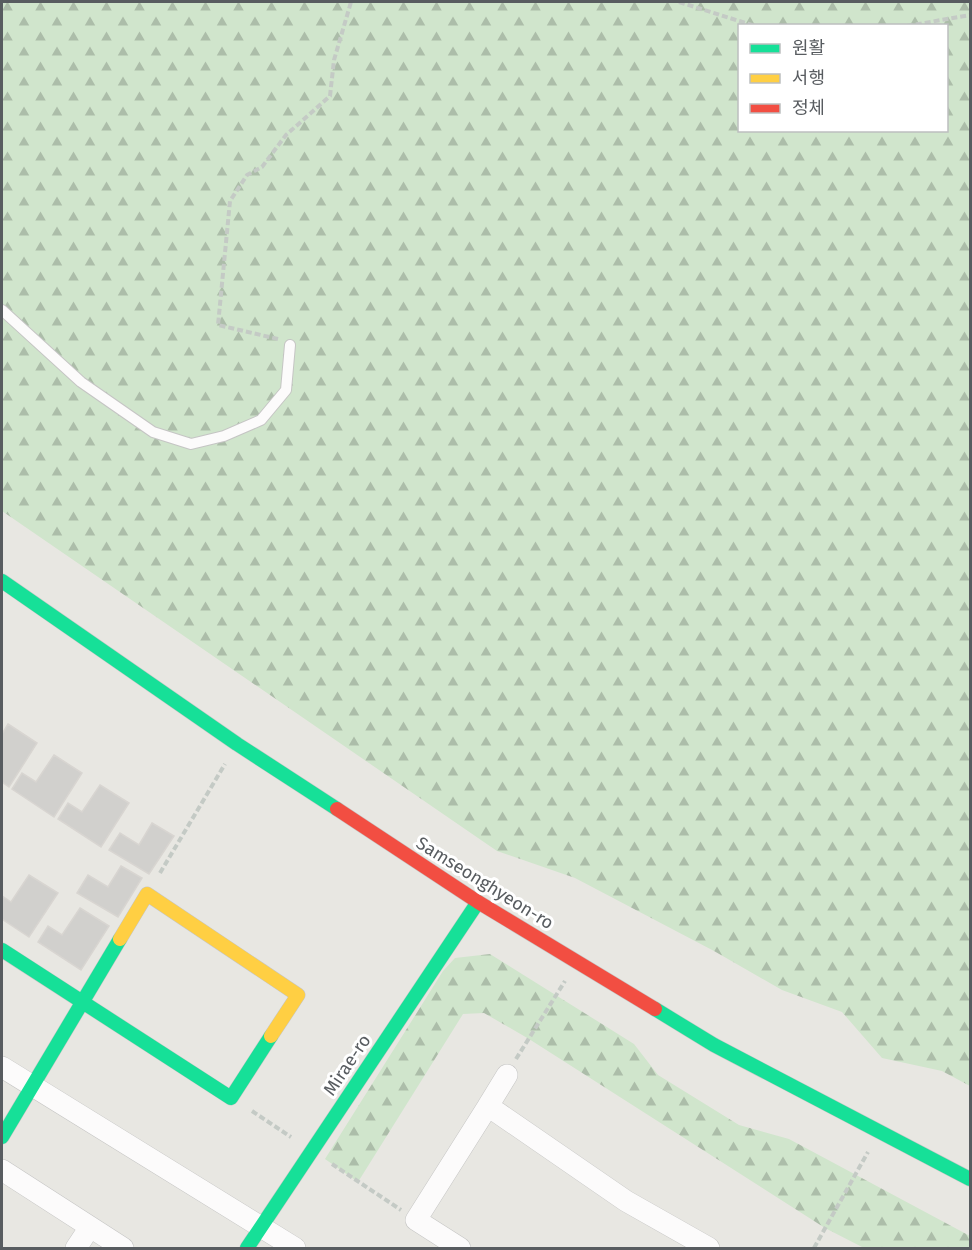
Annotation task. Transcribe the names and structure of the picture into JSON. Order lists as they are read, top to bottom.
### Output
{
  "streets": {
    "street": ["Samseonghyeon-ro", "Mirae-ro"]
  },
  "crossings": [
    ["Samseonghyeon-ro", "Mirae-ro"]
  ],
  "legend": ["원활", "서행", "정체"]
}
